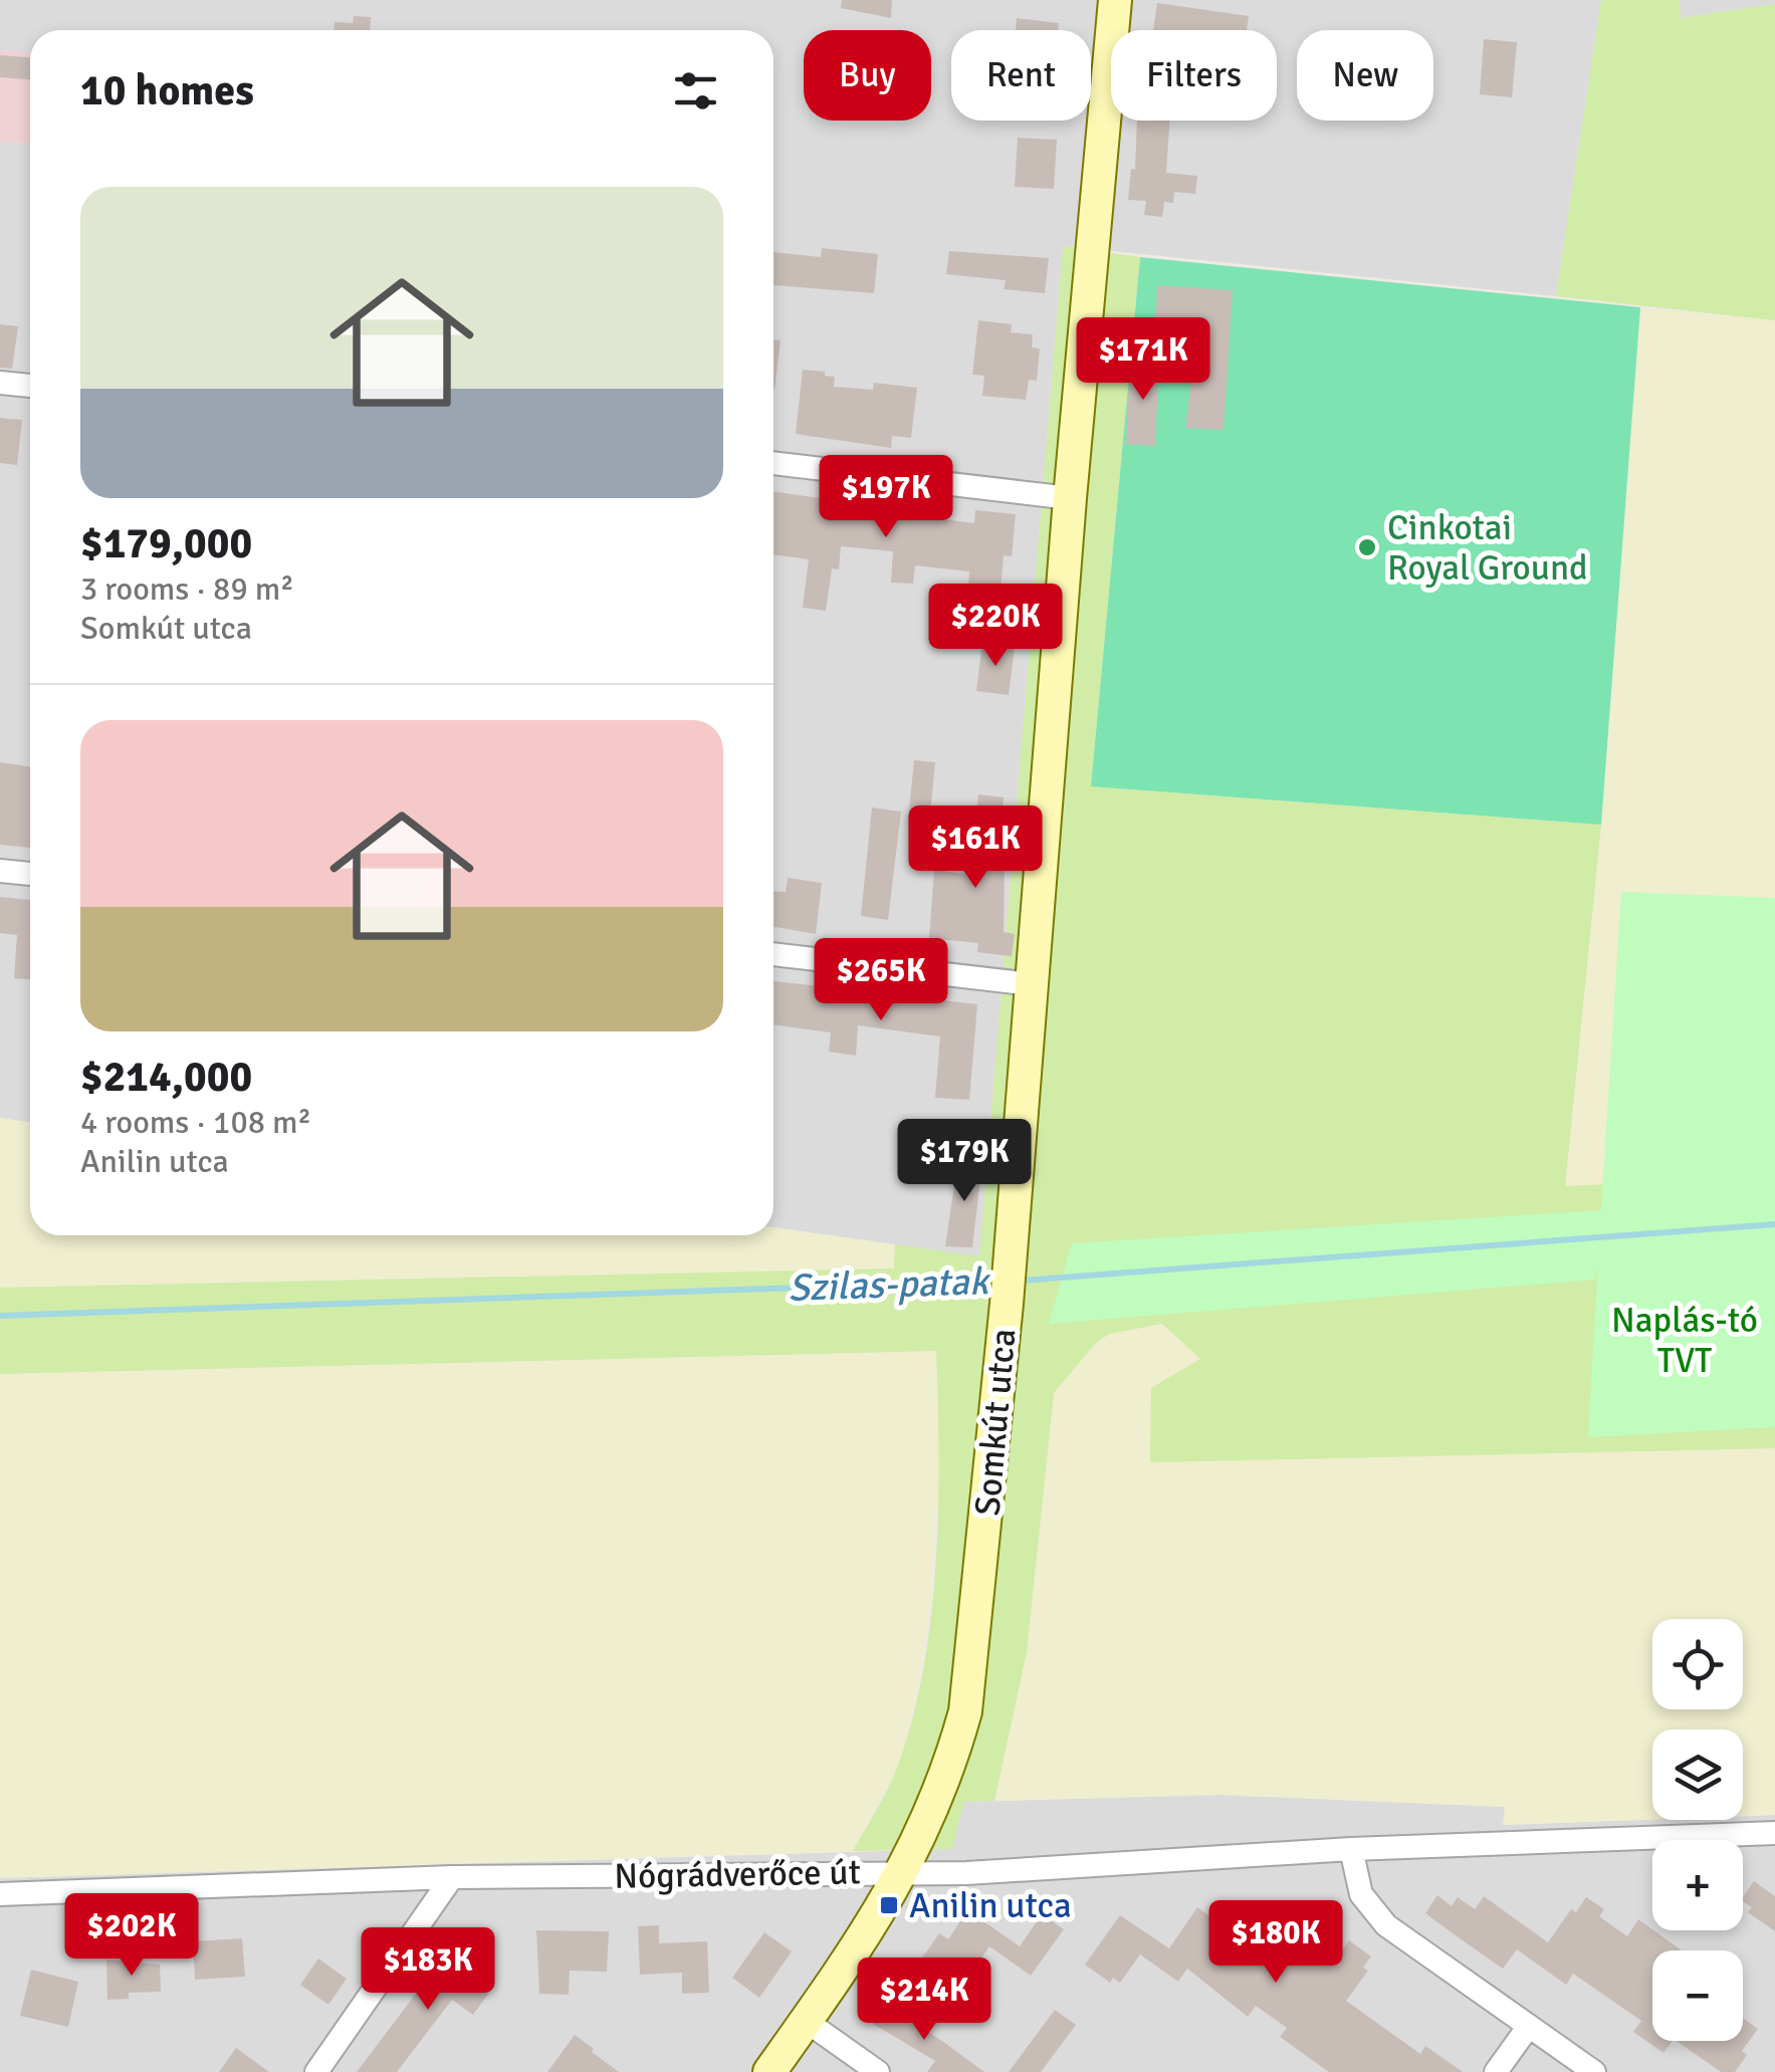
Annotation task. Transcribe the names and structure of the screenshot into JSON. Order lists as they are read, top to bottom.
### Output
{
  "streets": {
    "street": ["Somkút utca", "Nógrádverőce út"]
  },
  "crossings": [
    ["Somkút utca", "Nógrádverőce út"]
  ],
  "water": ["Szilas-patak"],
  "parks": ["Naplás-tó TVT"],
  "places": {
    "other": ["Cinkotai Royal Ground"],
    "transit": ["Anilin utca"]
  },
  "page": {
    "chip": [
      "Buy",
      "Rent",
      "Filters",
      "New"
    ],
    "heading": "10 homes",
    "list": [
      {
        "name": "$179,000",
        "note": "3 rooms · 89 m² · Somkút utca"
      },
      {
        "name": "$214,000",
        "note": "4 rooms · 108 m² · Anilin utca"
      }
    ],
    "price": [
      "$171K",
      "$197K",
      "$220K",
      "$161K",
      "$265K",
      "$179K",
      "$202K",
      "$180K",
      "$183K",
      "$214K"
    ],
    "map_buttons": ["+", "−"]
  }
}
